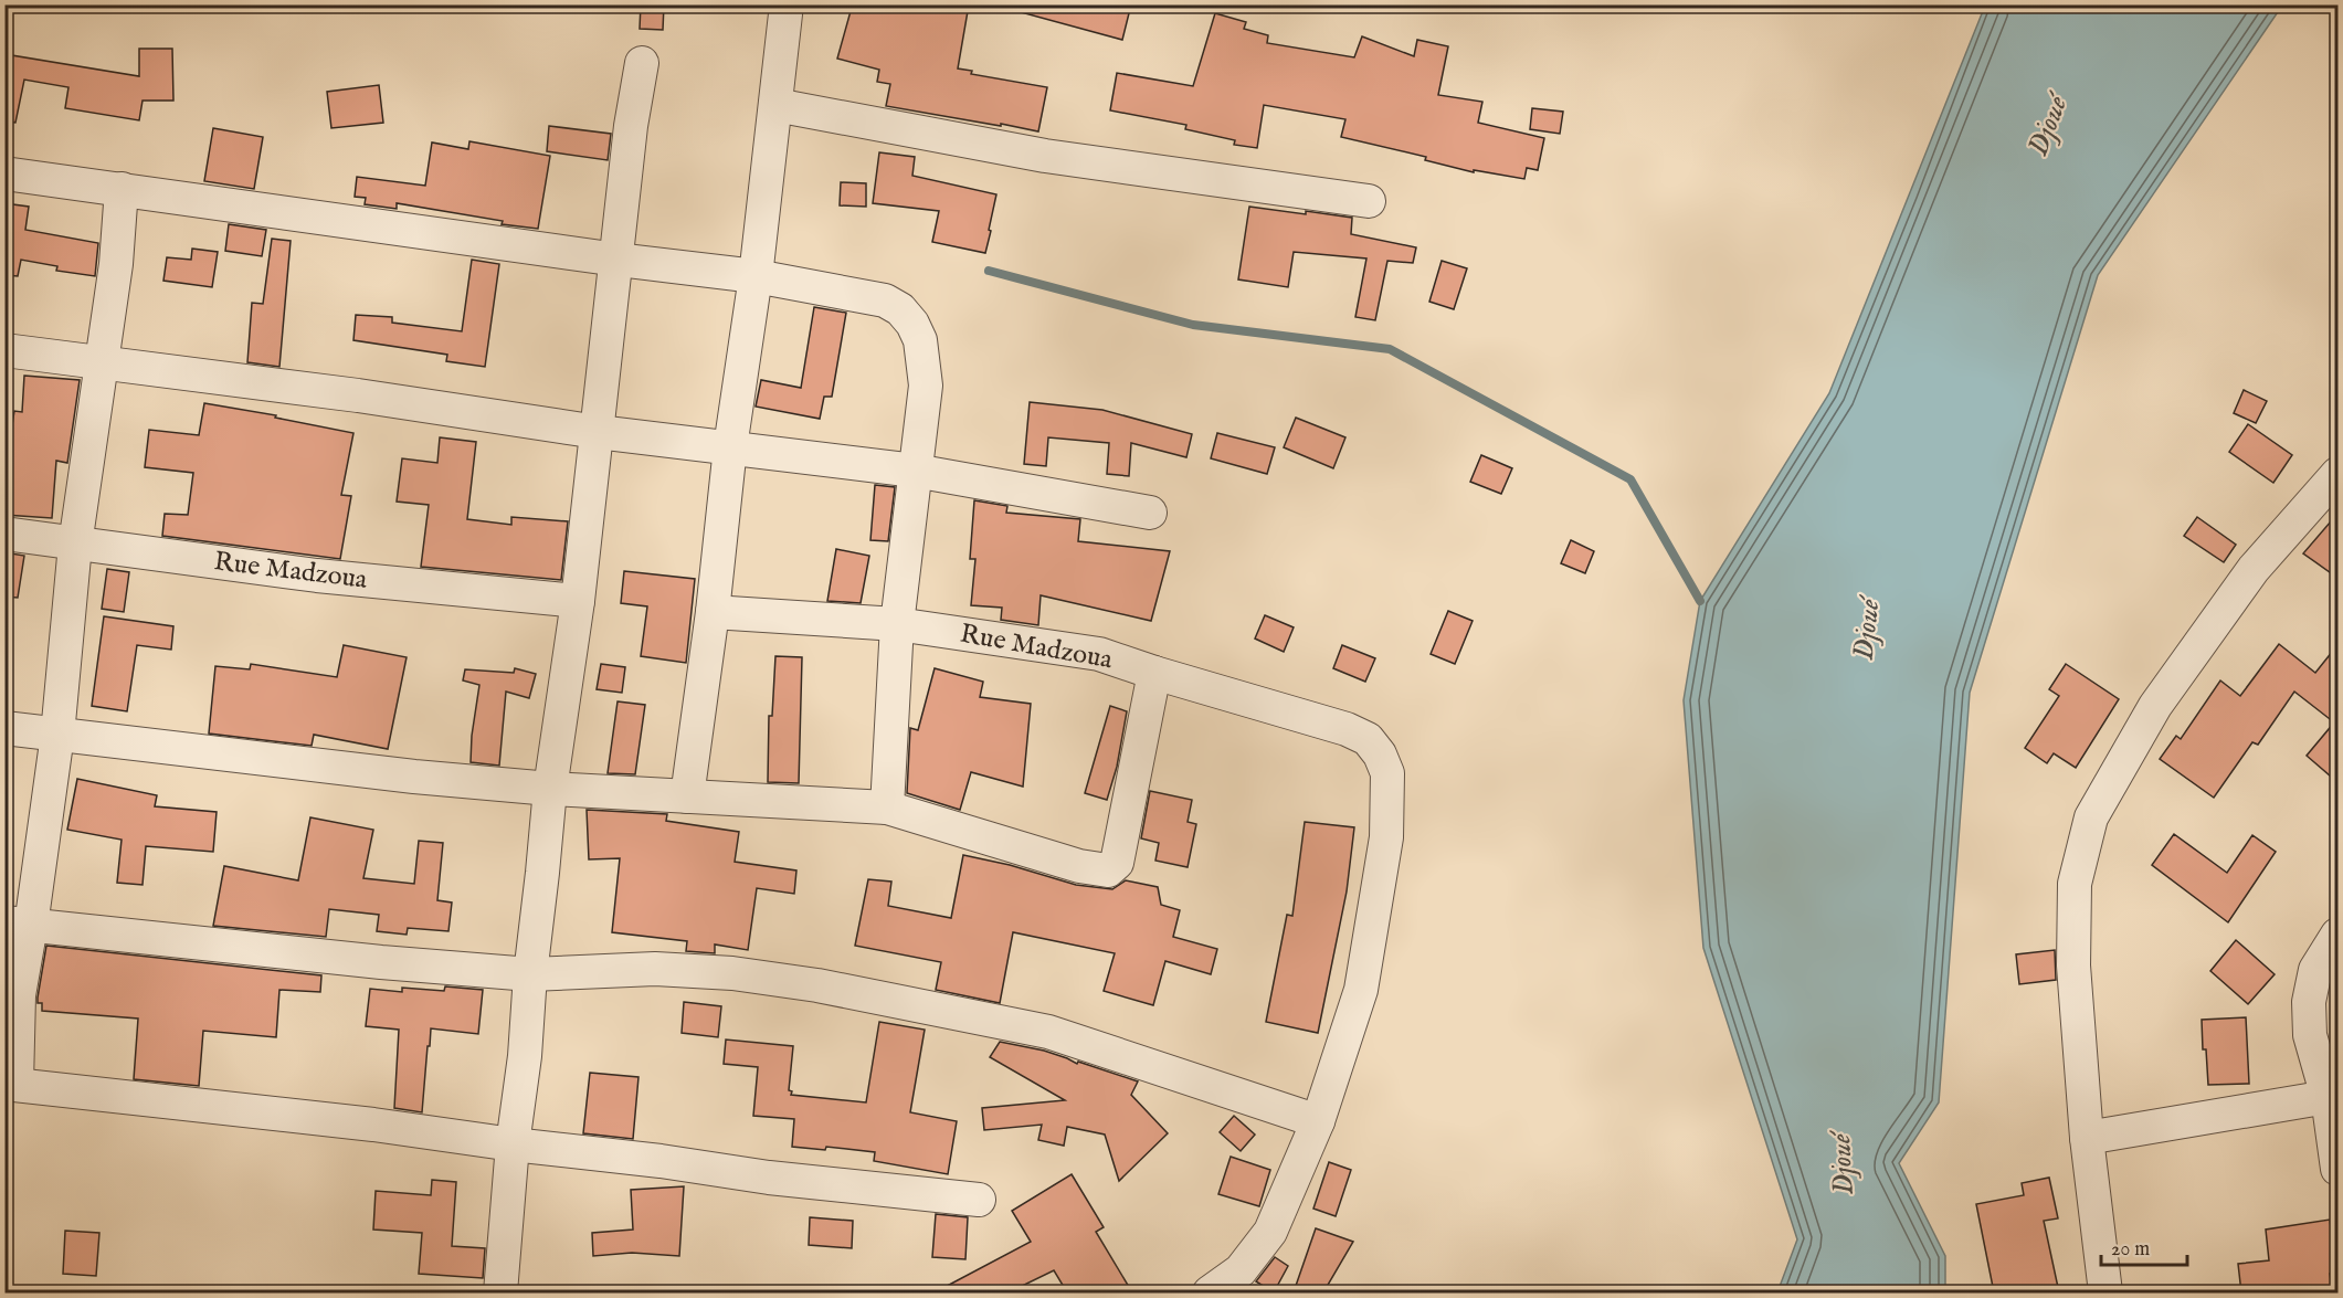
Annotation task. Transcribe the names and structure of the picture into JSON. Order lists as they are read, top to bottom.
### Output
{
  "streets": {
    "street": ["Rue Madzoua"]
  },
  "water": ["Djoué"],
  "scale_bar": "20 m"
}
